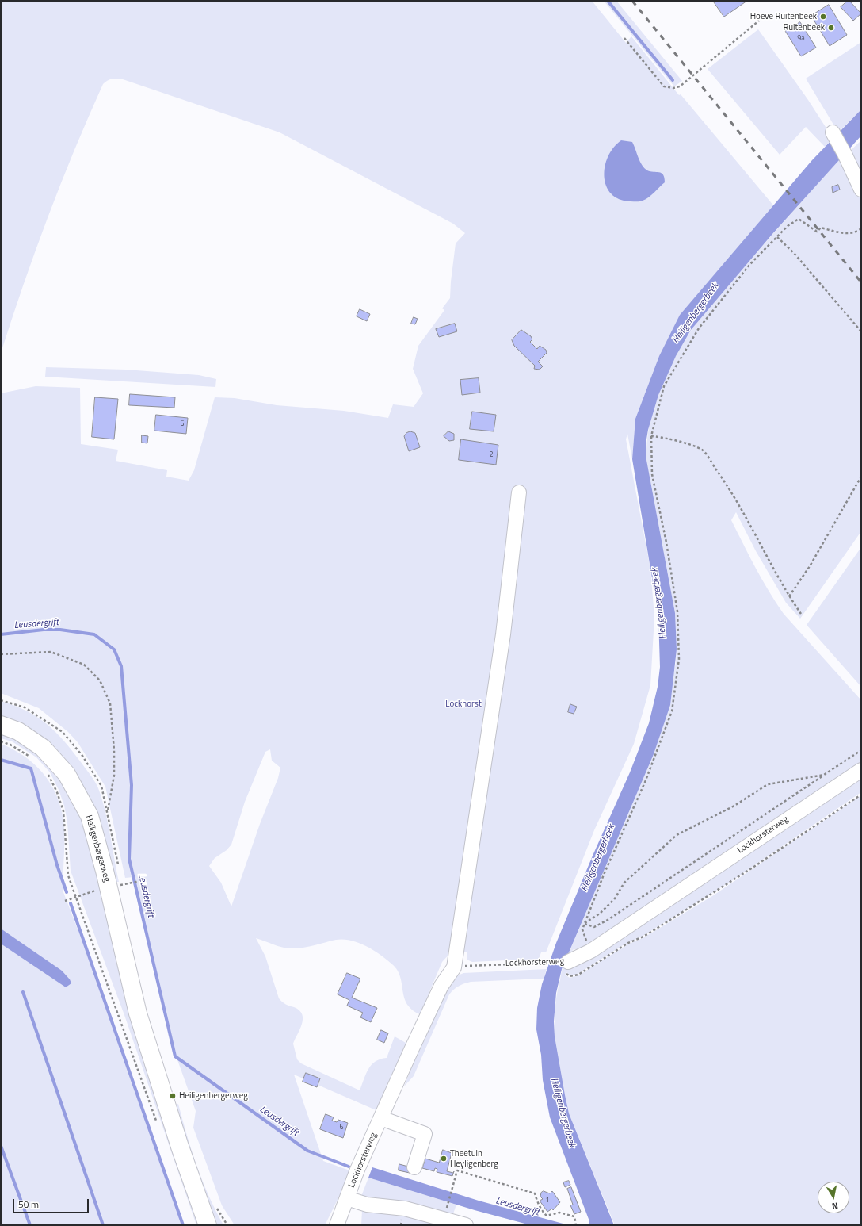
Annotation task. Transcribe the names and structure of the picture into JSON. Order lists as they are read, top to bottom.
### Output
{
  "streets": {
    "main road": ["Heiligenbergerweg"],
    "street": ["Lockhorsterweg"]
  },
  "water": ["Heiligenbergerbeek", "Leusdergrift"],
  "parks": ["Lockhorst"],
  "places": [
    "Hoeve Ruitenbeek",
    "Ruitenbeek",
    "Heiligenbergerweg",
    "Theetuin Heyligenberg"
  ],
  "house_numbers": [
    "9a",
    "5",
    "2",
    "6",
    "1"
  ],
  "scale_bar": "50 m",
  "north": "bottom"
}
